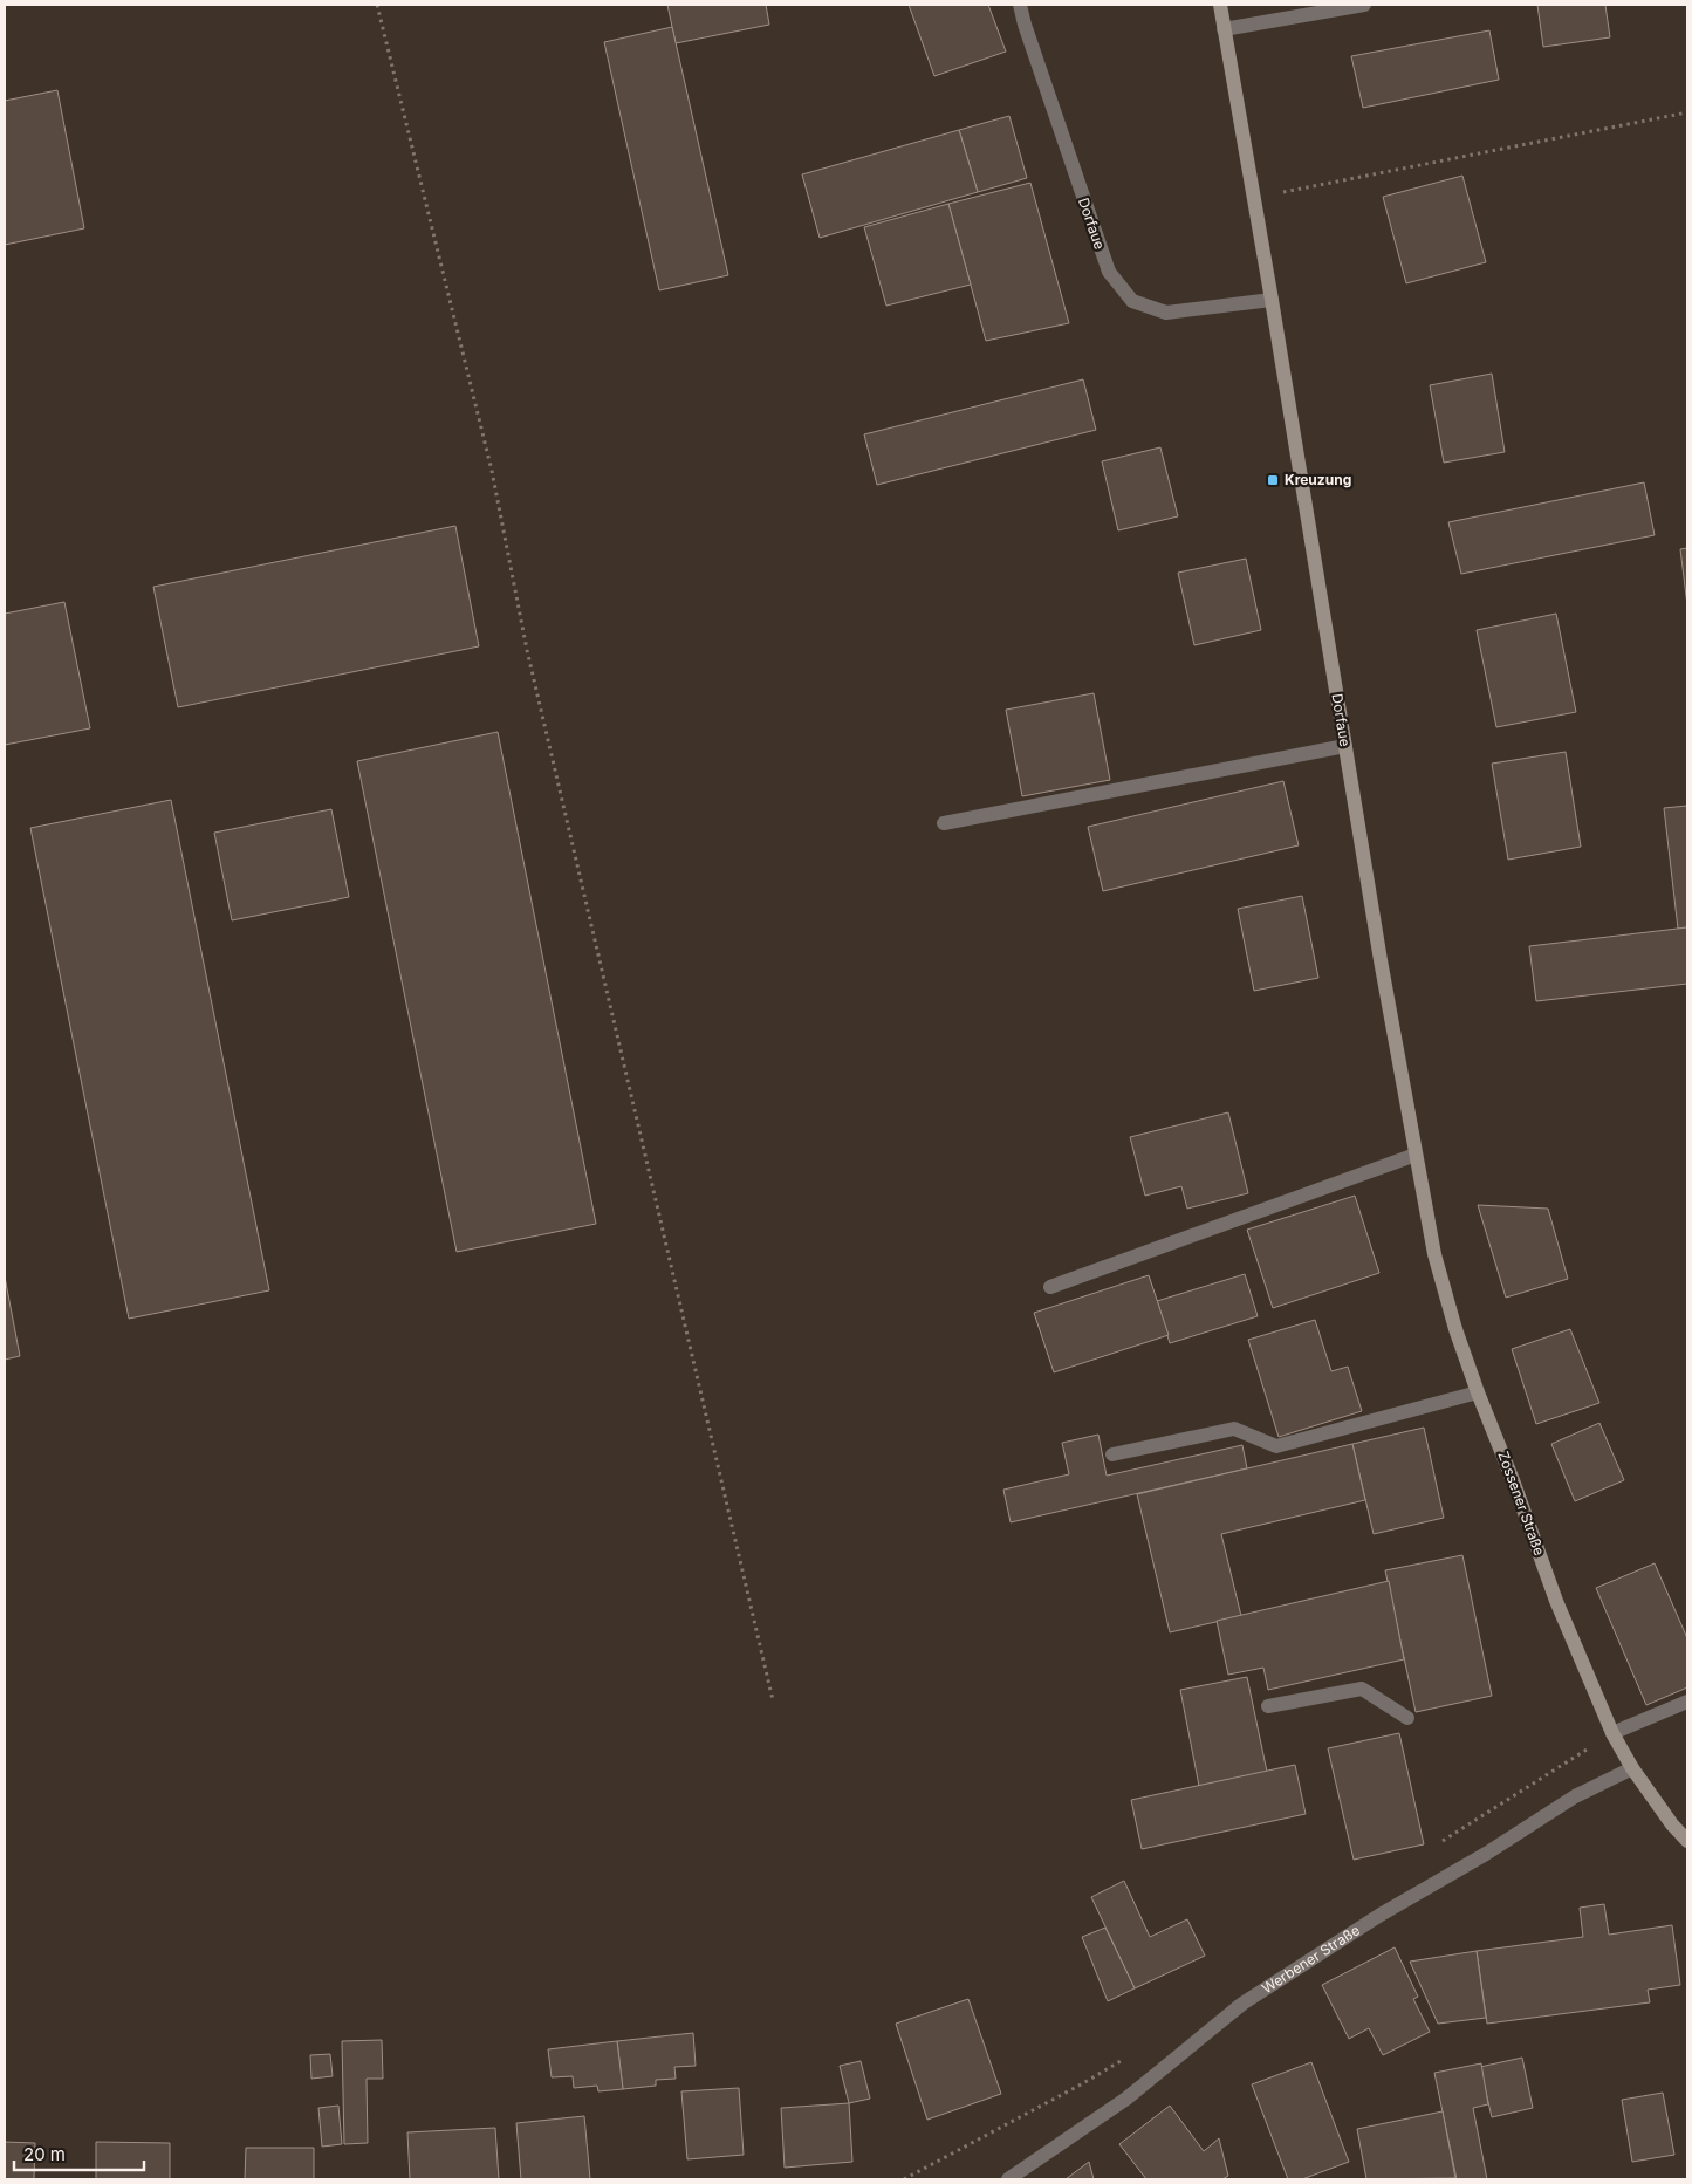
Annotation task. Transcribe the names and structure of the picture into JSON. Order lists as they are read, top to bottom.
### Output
{
  "streets": {
    "main road": ["Dorfaue", "Zossener Straße"],
    "street": ["Werbener Straße"]
  },
  "crossings": [
    ["Dorfaue", "Zossener Straße"],
    ["Zossener Straße", "Werbener Straße"]
  ],
  "places": {
    "transit": ["Kreuzung"]
  },
  "scale_bar": "20 m"
}
